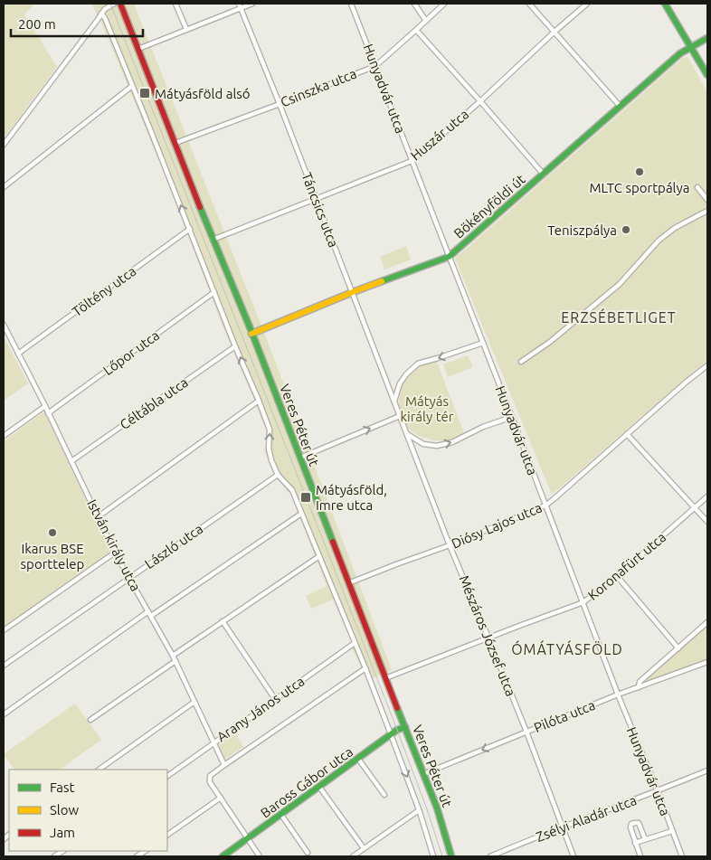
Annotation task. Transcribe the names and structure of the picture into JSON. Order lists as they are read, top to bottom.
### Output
{
  "streets": {
    "main road": ["Bökényföldi út", "Veres Péter út", "Baross Gábor utca"],
    "street": [
      "Csinszka utca",
      "Hunyadvár utca",
      "Huszár utca",
      "Táncsics utca",
      "Töltény utca",
      "Lőpor utca",
      "Céltábla utca",
      "Diósy Lajos utca",
      "István király utca",
      "László utca",
      "Koronafürt utca",
      "Mészáros József utca",
      "Arany János utca",
      "Pilóta utca",
      "Zsélyi Aladár utca"
    ]
  },
  "crossings": [
    ["Csinszka utca", "Hunyadvár utca"],
    ["Csinszka utca", "Táncsics utca"],
    ["Csinszka utca", "Veres Péter út"],
    ["Hunyadvár utca", "Huszár utca"],
    ["Hunyadvár utca", "Bökényföldi út"],
    ["Hunyadvár utca", "Diósy Lajos utca"],
    ["Hunyadvár utca", "Koronafürt utca"],
    ["Hunyadvár utca", "Pilóta utca"],
    ["Hunyadvár utca", "Zsélyi Aladár utca"],
    ["Huszár utca", "Táncsics utca"],
    ["Huszár utca", "Veres Péter út"],
    ["Bökényföldi út", "Táncsics utca"],
    ["Bökényföldi út", "Veres Péter út"],
    ["Táncsics utca", "Mészáros József utca"],
    ["Töltény utca", "Veres Péter út"],
    ["Töltény utca", "István király utca"],
    ["Lőpor utca", "Veres Péter út"],
    ["Lőpor utca", "István király utca"],
    ["Céltábla utca", "Veres Péter út"],
    ["Céltábla utca", "István király utca"],
    ["Veres Péter út", "Diósy Lajos utca"],
    ["Veres Péter út", "László utca"],
    ["Veres Péter út", "Koronafürt utca"],
    ["Veres Péter út", "Arany János utca"],
    ["Veres Péter út", "Pilóta utca"],
    ["Veres Péter út", "Baross Gábor utca"],
    ["Diósy Lajos utca", "Mészáros József utca"],
    ["István király utca", "László utca"],
    ["István király utca", "Arany János utca"],
    ["Koronafürt utca", "Mészáros József utca"],
    ["Mészáros József utca", "Pilóta utca"],
    ["Mészáros József utca", "Zsélyi Aladár utca"]
  ],
  "one_way": ["Pilóta utca"],
  "districts": ["ERZSÉBETLIGET", "ÓMÁTYÁSFÖLD"],
  "parks": ["Mátyás király tér"],
  "places": {
    "transit": ["Mátyásföld alsó", "Mátyásföld, Imre utca"],
    "other": ["MLTC sportpálya", "Teniszpálya", "Ikarus BSE sporttelep"]
  },
  "legend": ["Fast", "Slow", "Jam"],
  "scale_bar": "200 m"
}
